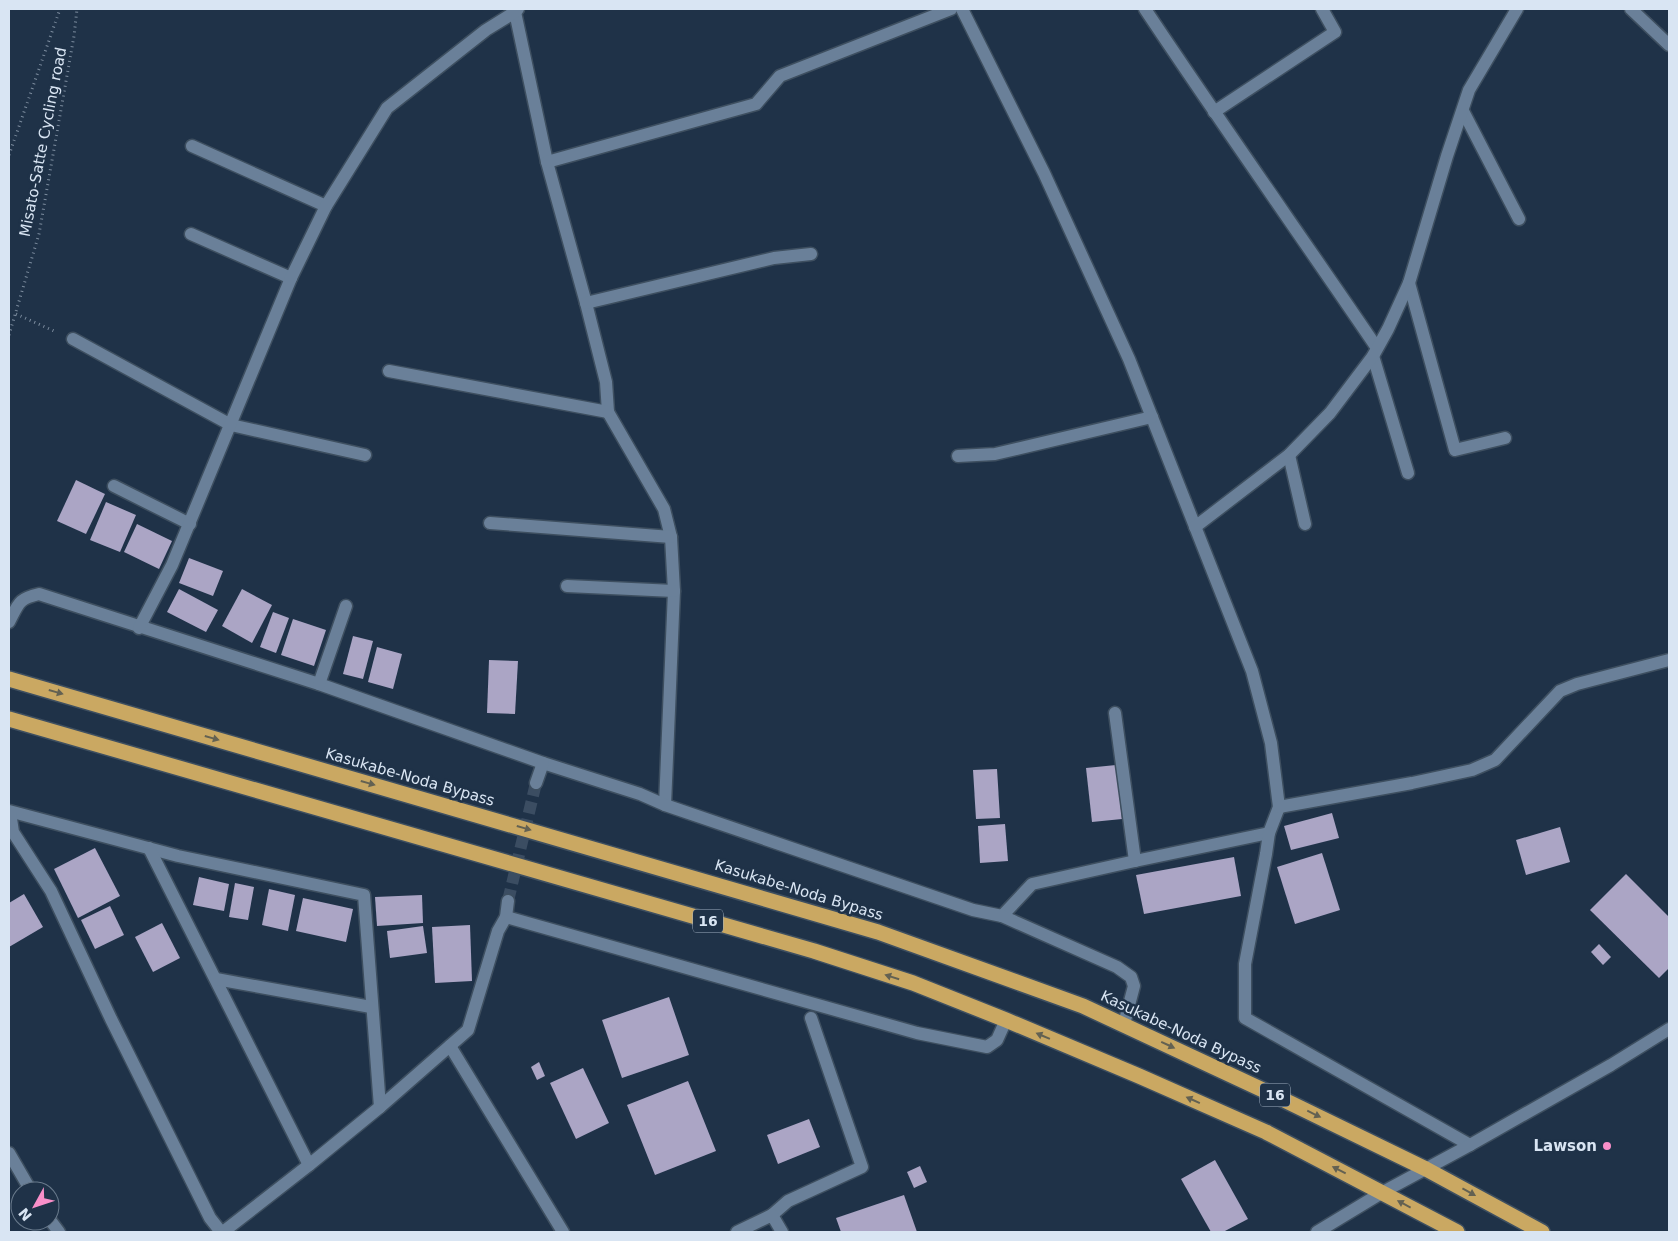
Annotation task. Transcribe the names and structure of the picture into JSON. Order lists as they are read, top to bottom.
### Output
{
  "streets": {
    "highway": ["Kasukabe-Noda Bypass", "16"],
    "path": ["Misato-Satte Cycling road"]
  },
  "places": ["Lawson"],
  "north": "bottom left"
}
